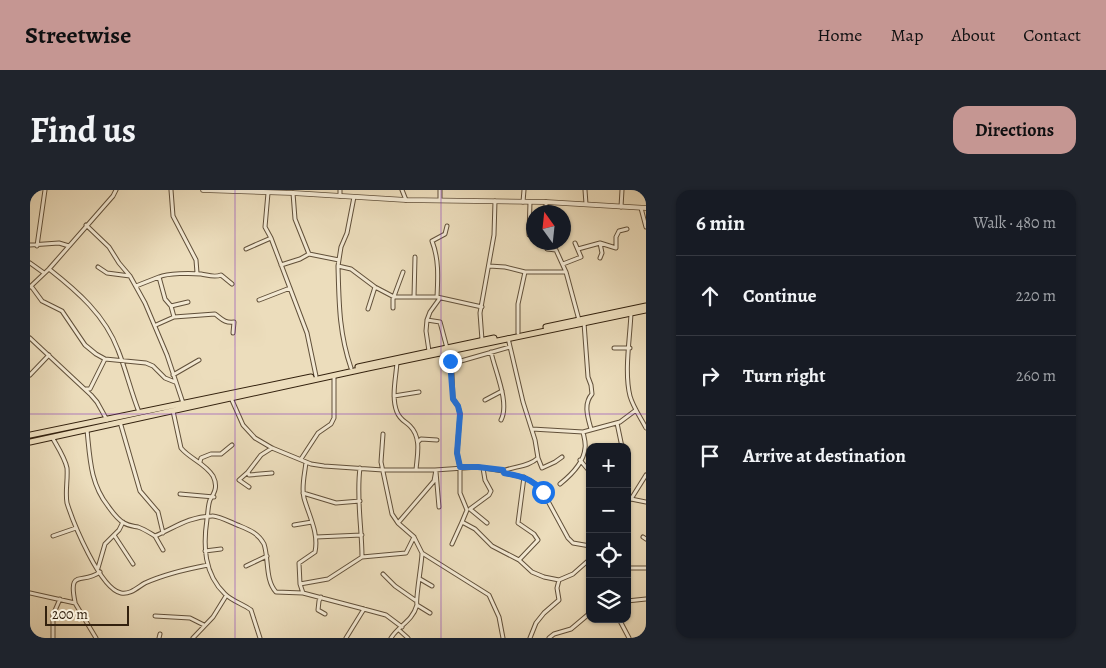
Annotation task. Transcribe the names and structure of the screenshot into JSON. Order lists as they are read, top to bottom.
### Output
{
  "scale_bar": "200 m",
  "north": "top",
  "page": {
    "header": "Streetwise",
    "nav": [
      "Home",
      "Map",
      "About",
      "Contact"
    ],
    "title": "Find us",
    "buttons": "Directions",
    "heading": ["6 min", "Walk · 480 m"],
    "list": [
      ["Continue", "220 m"],
      ["Turn right", "260 m"],
      "Arrive at destination"
    ],
    "map_buttons": ["+", "−"],
    "scale": "200 m"
  }
}
